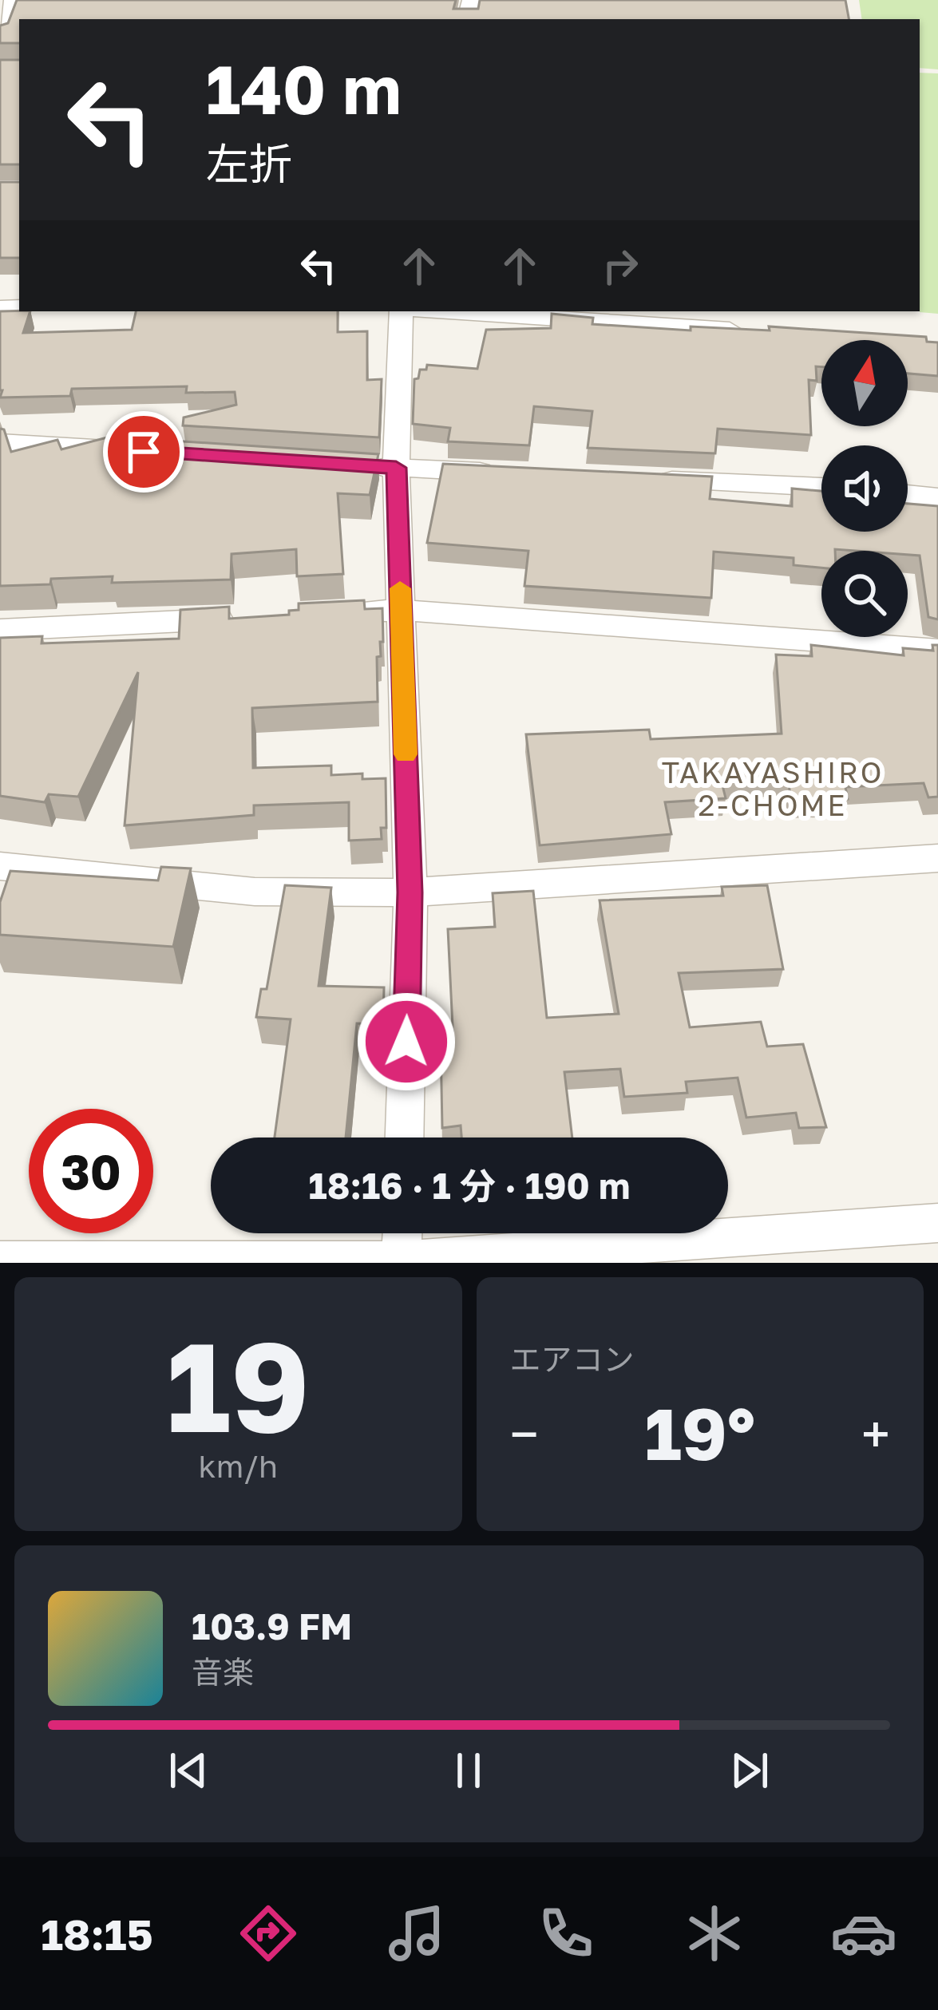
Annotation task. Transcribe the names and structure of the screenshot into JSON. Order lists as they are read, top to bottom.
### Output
{
  "districts": ["TAKAYASHIRO 2-CHOME"],
  "north": "top",
  "page": {
    "turn": ["140 m", "左折"],
    "limit": "30",
    "trip": "18:16 · 1 分 · 190 m",
    "tile": [
      ["19", "km/h"],
      "エアコン"
    ],
    "heat": ["−", "19°", "+"],
    "song": ["103.9 FM", "音楽"],
    "tabs": "18:15"
  }
}
